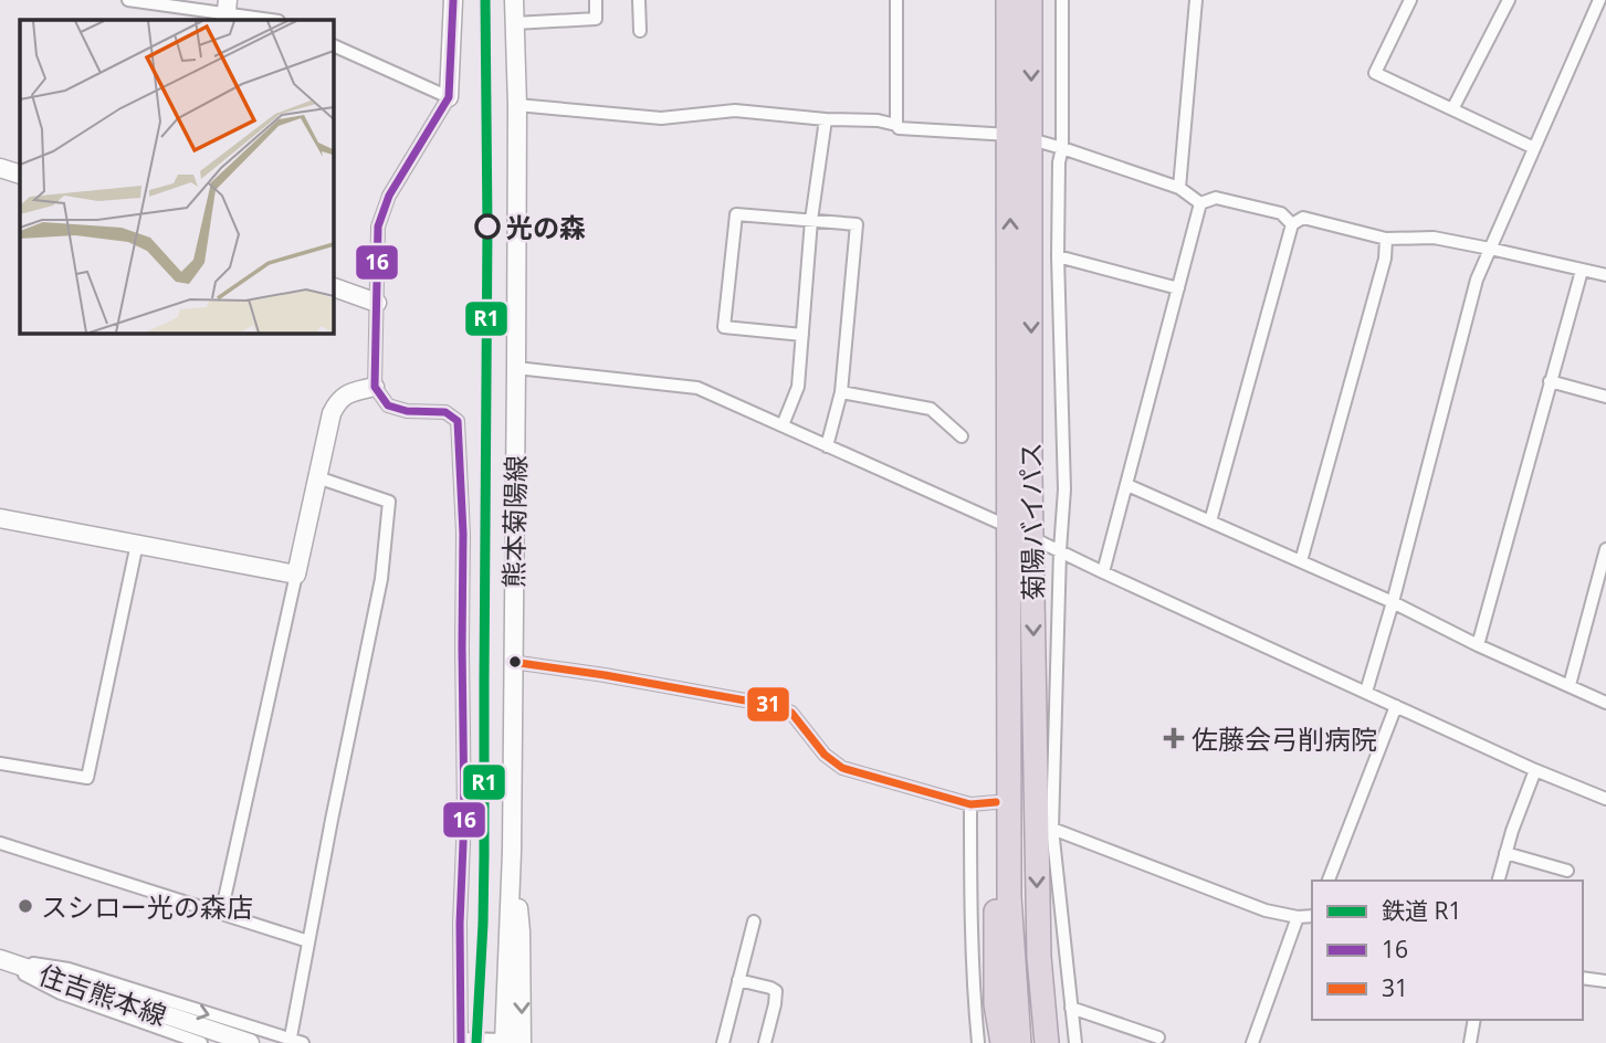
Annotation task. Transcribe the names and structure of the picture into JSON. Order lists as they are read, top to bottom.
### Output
{
  "streets": {
    "highway": ["菊陽バイパス"],
    "main road": ["熊本菊陽線", "住吉熊本線"]
  },
  "places": {
    "other": ["光の森", "スシロー光の森店"],
    "health": ["佐藤会弓削病院"]
  },
  "lines": ["rail line R1", "transit line 16", "transit line 31"],
  "legend": ["鉄道 R1", "16", "31"]
}
